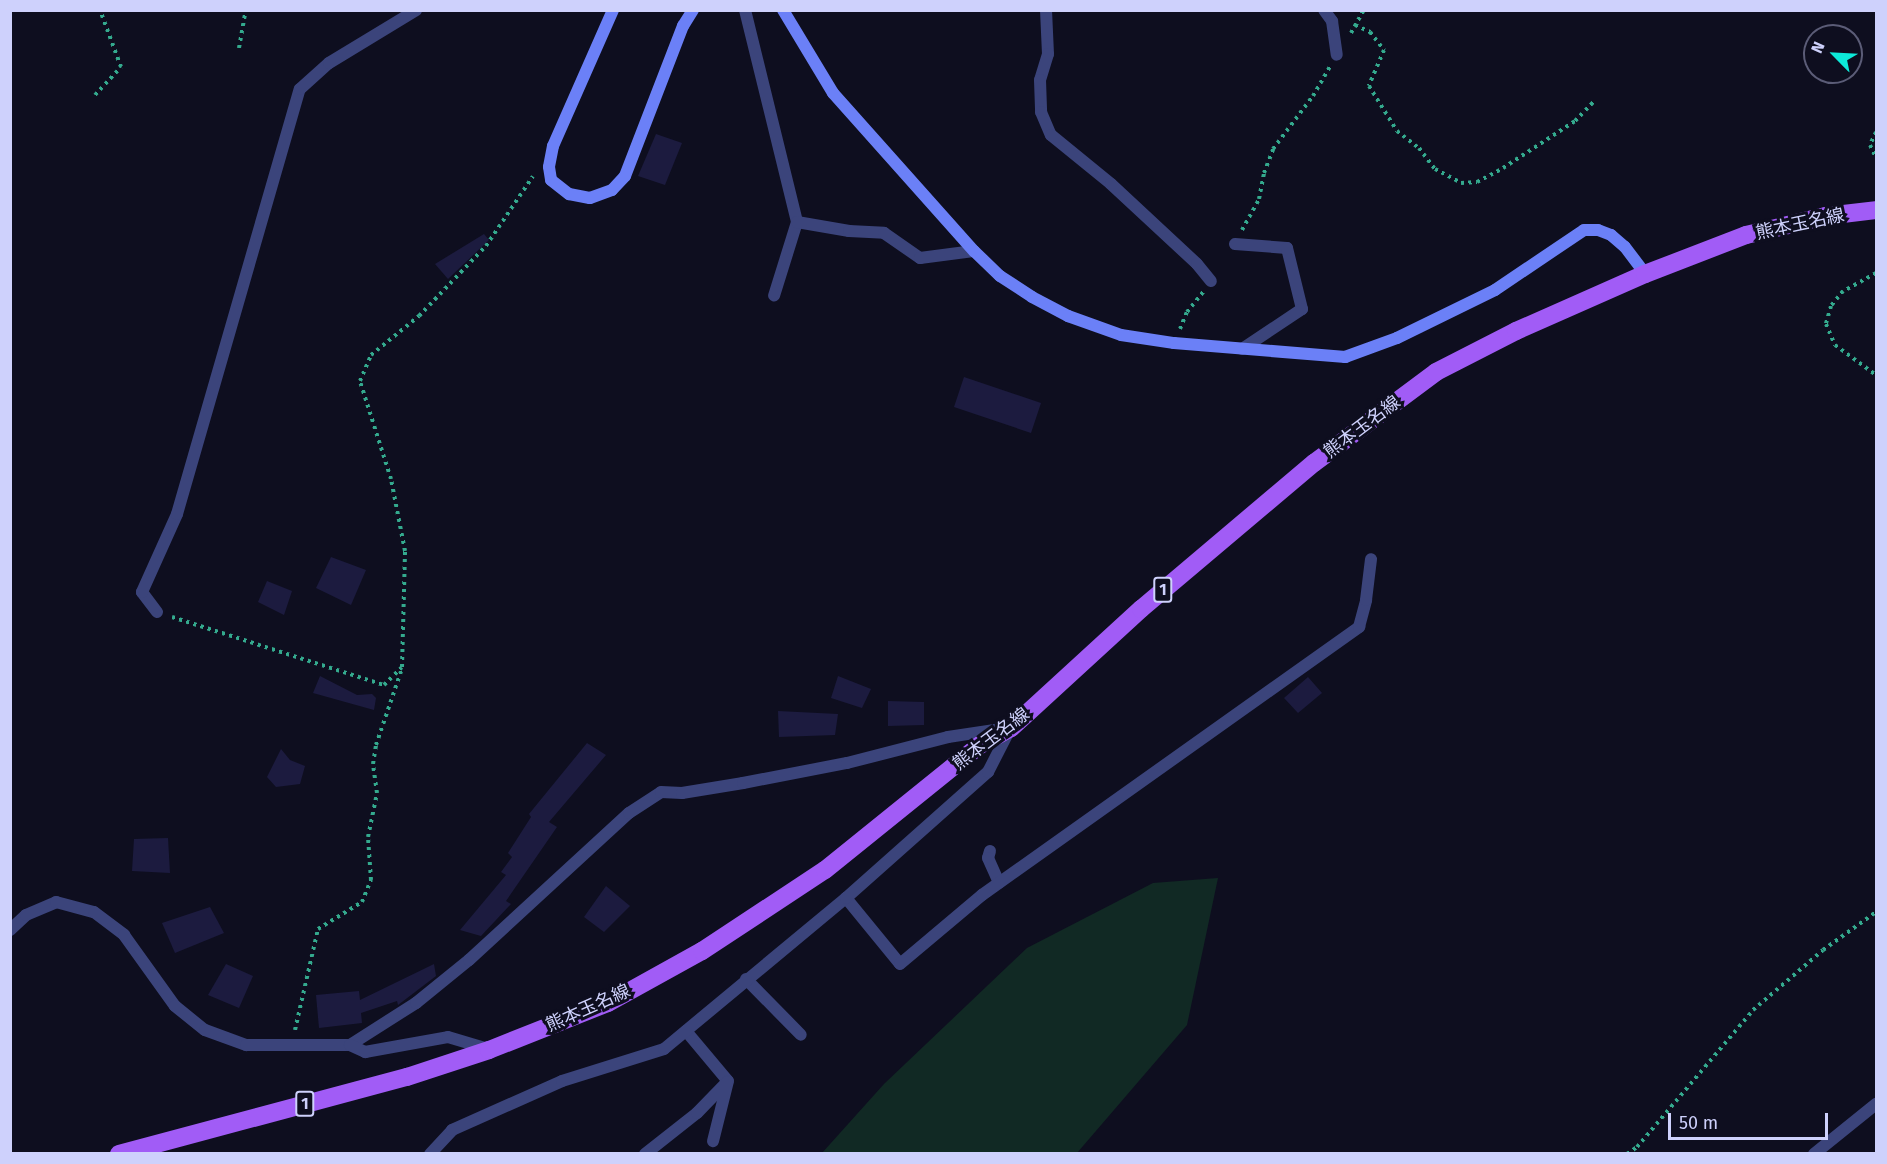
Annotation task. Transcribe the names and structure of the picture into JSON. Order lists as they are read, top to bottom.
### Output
{
  "streets": {
    "main road": ["熊本玉名線", "1"]
  },
  "scale_bar": "50 m",
  "north": "top left"
}
